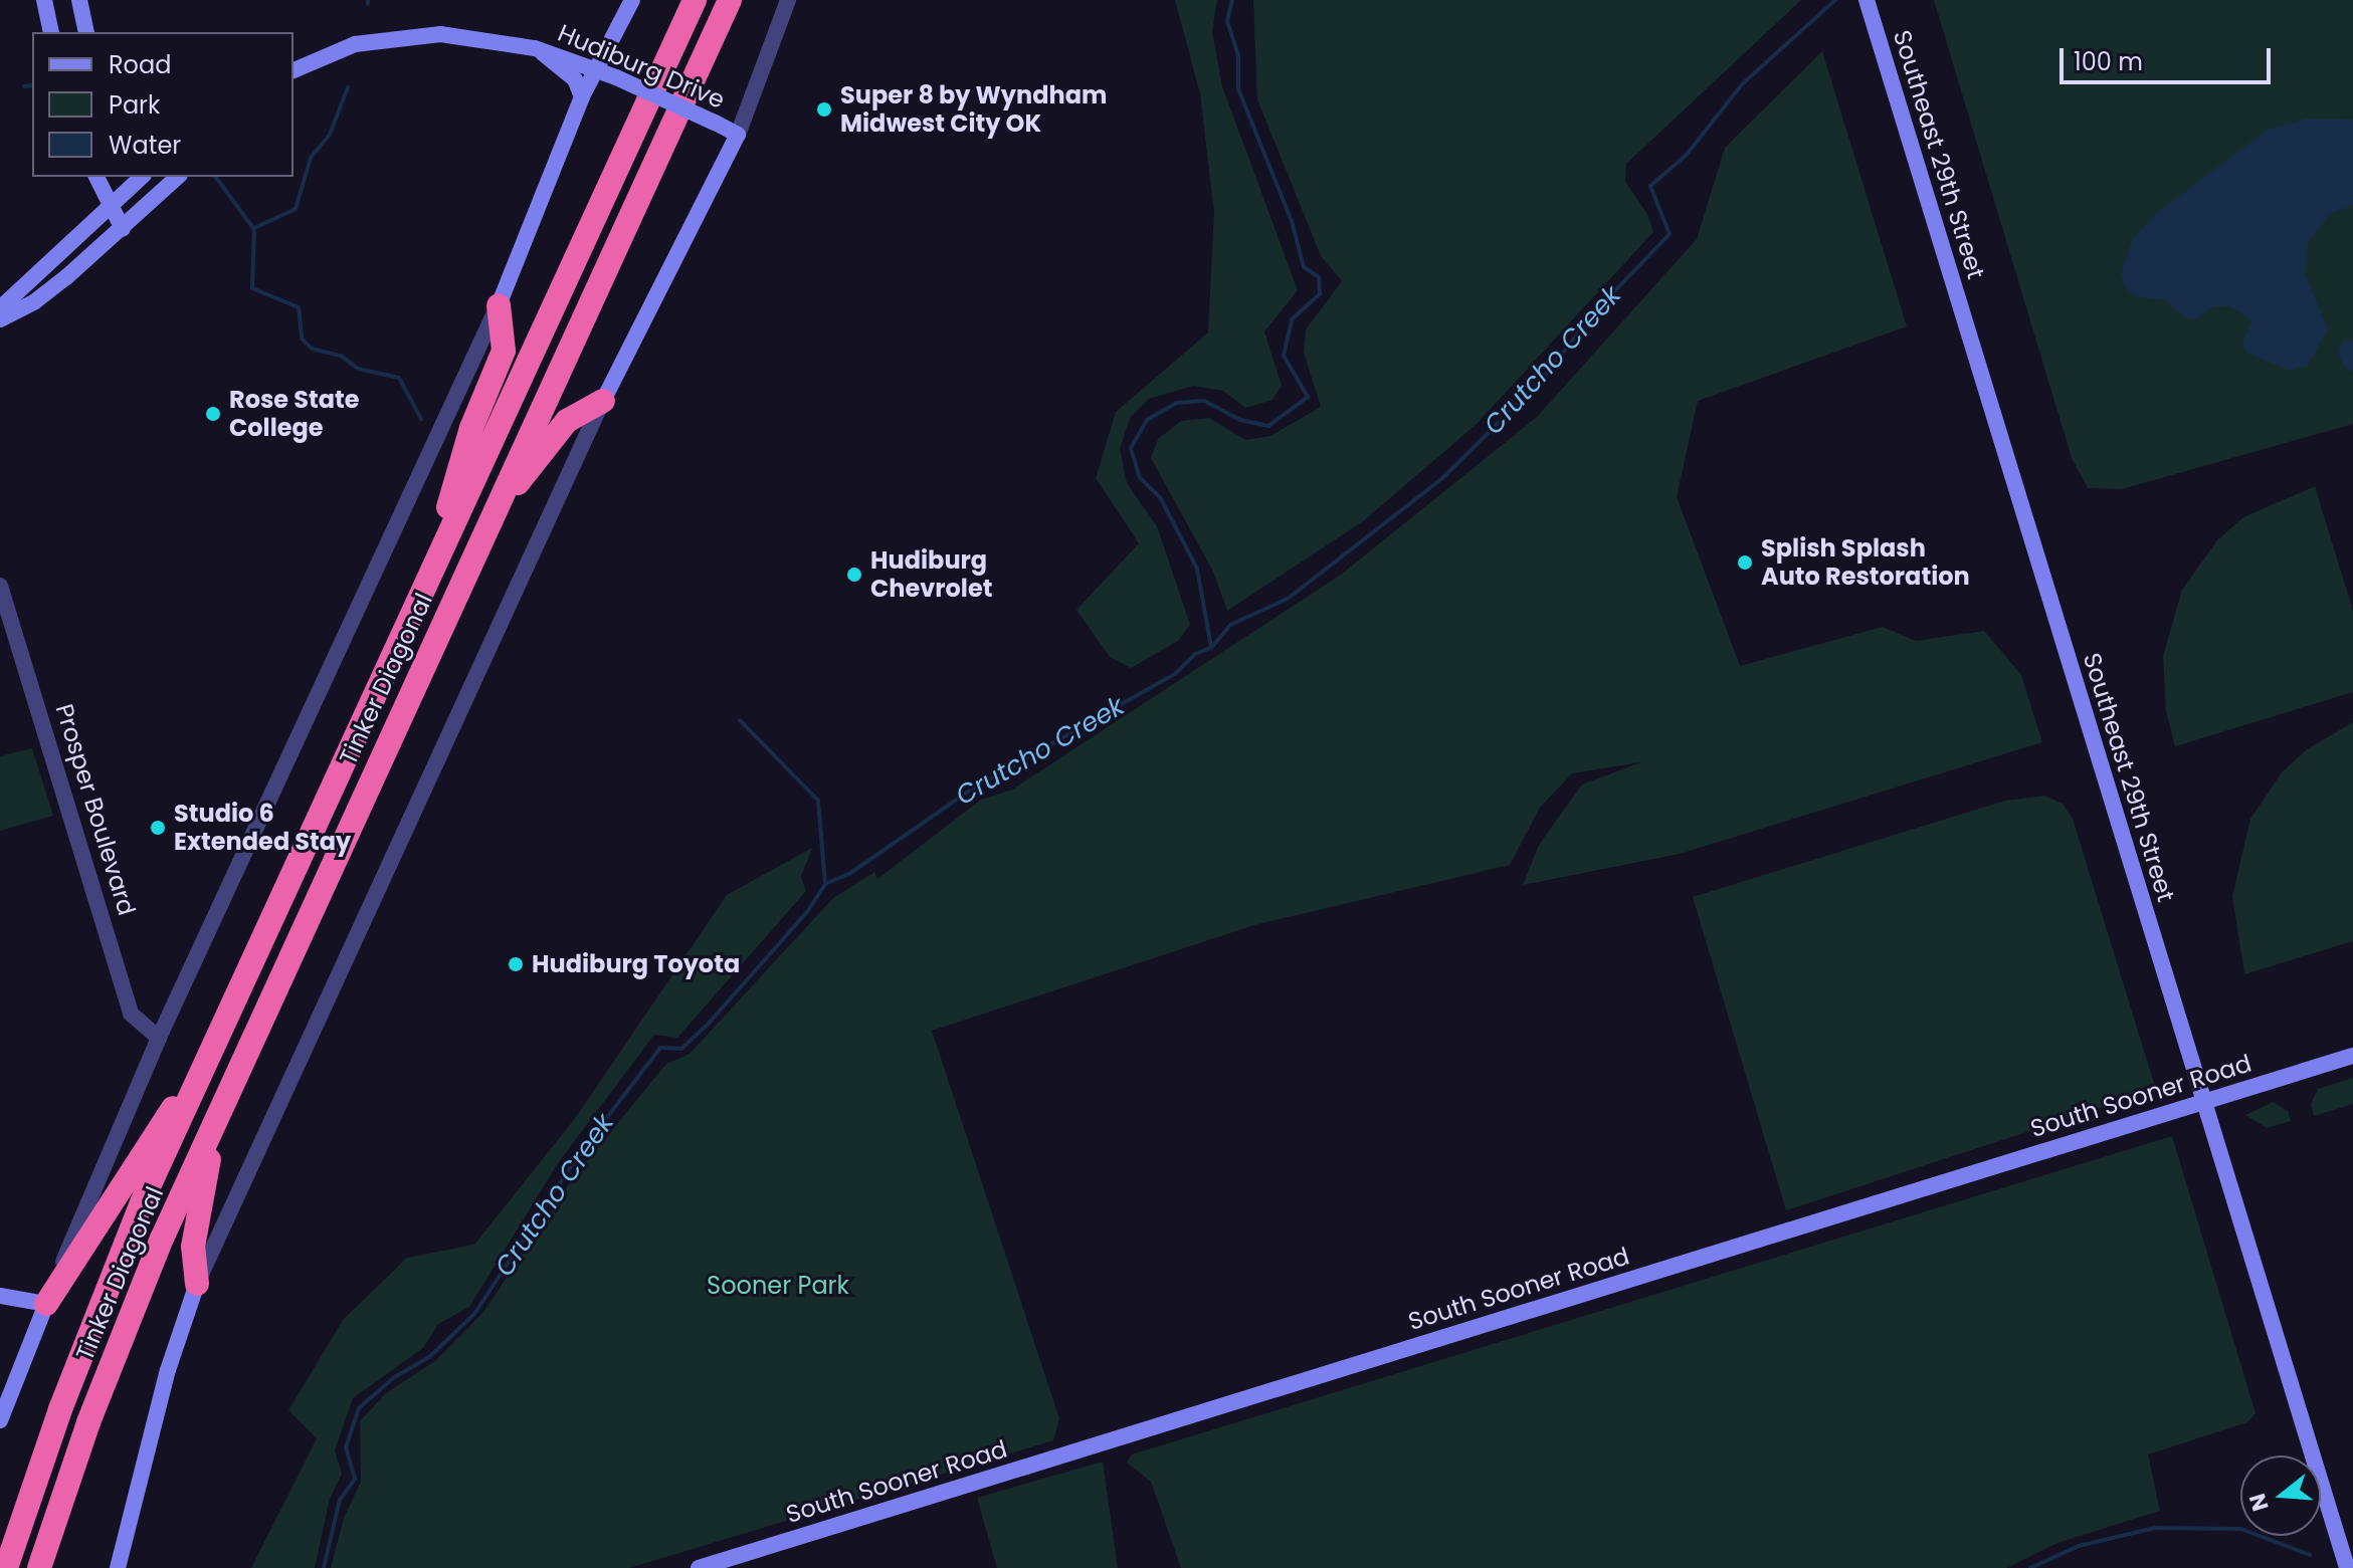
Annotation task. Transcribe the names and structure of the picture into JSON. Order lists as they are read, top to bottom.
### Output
{
  "streets": {
    "highway": ["Tinker Diagonal"],
    "main road": ["Hudiburg Drive", "Southeast 29th Street", "South Sooner Road"],
    "street": ["Prosper Boulevard"]
  },
  "crossings": [
    ["Southeast 29th Street", "South Sooner Road"]
  ],
  "water": ["Crutcho Creek"],
  "parks": ["Sooner Park"],
  "places": [
    "Super 8 by Wyndham Midwest City OK",
    "Rose State College",
    "Splish Splash Auto Restoration",
    "Hudiburg Chevrolet",
    "Studio 6 Extended Stay",
    "Hudiburg Toyota"
  ],
  "legend": ["Road", "Park", "Water"],
  "scale_bar": "100 m",
  "north": "left"
}
